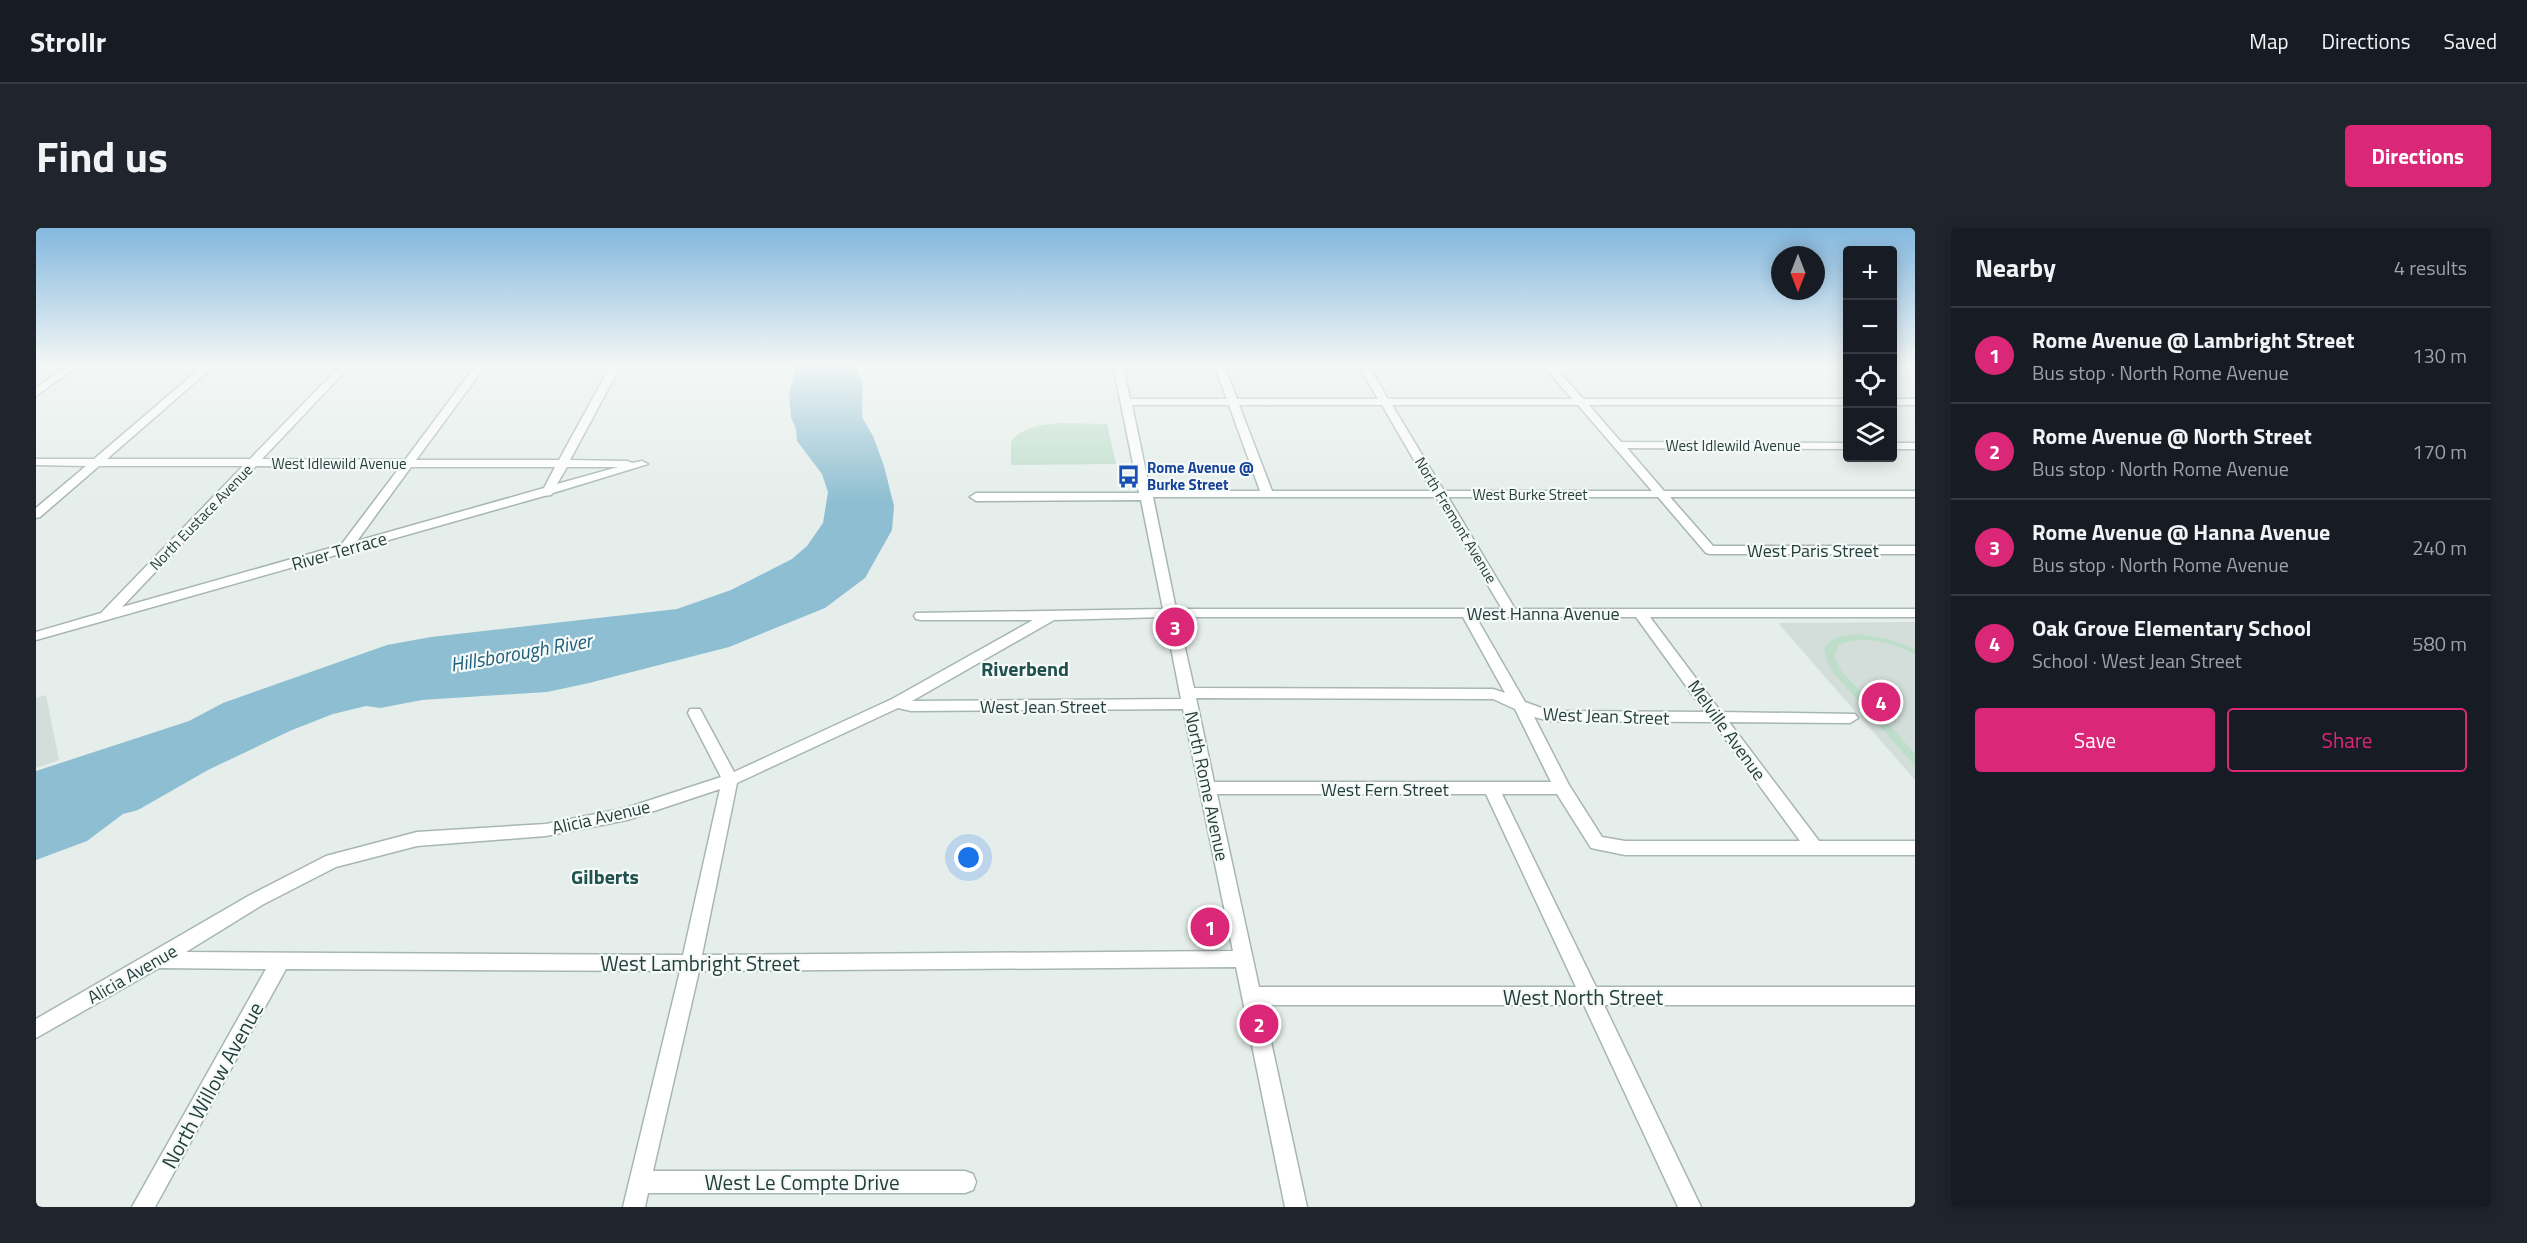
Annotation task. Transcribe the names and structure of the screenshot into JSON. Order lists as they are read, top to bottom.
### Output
{
  "streets": {
    "street": [
      "West Idlewild Avenue",
      "West Burke Street",
      "North Eustace Avenue",
      "North Fremont Avenue",
      "West Paris Street",
      "River Terrace",
      "West Hanna Avenue",
      "West Jean Street",
      "Melville Avenue",
      "North Rome Avenue",
      "West Fern Street",
      "Alicia Avenue",
      "West Lambright Street",
      "West North Street",
      "North Willow Avenue",
      "West Le Compte Drive"
    ]
  },
  "crossings": [
    ["West Idlewild Avenue", "North Eustace Avenue"],
    ["West Idlewild Avenue", "River Terrace"],
    ["West Burke Street", "North Fremont Avenue"],
    ["West Burke Street", "West Paris Street"],
    ["West Burke Street", "North Rome Avenue"],
    ["North Eustace Avenue", "River Terrace"],
    ["North Fremont Avenue", "West Hanna Avenue"],
    ["West Hanna Avenue", "Melville Avenue"],
    ["West Hanna Avenue", "North Rome Avenue"],
    ["West Hanna Avenue", "Alicia Avenue"],
    ["West Jean Street", "Melville Avenue"],
    ["West Jean Street", "North Rome Avenue"],
    ["West Jean Street", "Alicia Avenue"],
    ["North Rome Avenue", "West Fern Street"],
    ["North Rome Avenue", "Alicia Avenue"],
    ["North Rome Avenue", "West Lambright Street"],
    ["North Rome Avenue", "West North Street"],
    ["Alicia Avenue", "West Lambright Street"],
    ["West Lambright Street", "North Willow Avenue"]
  ],
  "districts": ["Riverbend", "Gilberts"],
  "water": ["Hillsborough River"],
  "places": {
    "bus stop": ["Rome Avenue @ Burke Street"]
  },
  "north": "bottom",
  "page": {
    "header": "Strollr",
    "nav": ["Map", "Directions", "Saved"],
    "title": "Find us",
    "buttons": [
      "Directions",
      ["Save", "Share"]
    ],
    "heading": ["Nearby", "4 results"],
    "map_buttons": ["+", "−"],
    "list": [
      {
        "mark": "1",
        "name": "Rome Avenue @ Lambright Street",
        "note": "Bus stop · North Rome Avenue",
        "value": "130 m"
      },
      {
        "mark": "2",
        "name": "Rome Avenue @ North Street",
        "note": "Bus stop · North Rome Avenue",
        "value": "170 m"
      },
      {
        "mark": "3",
        "name": "Rome Avenue @ Hanna Avenue",
        "note": "Bus stop · North Rome Avenue",
        "value": "240 m"
      },
      {
        "mark": "4",
        "name": "Oak Grove Elementary School",
        "note": "School · West Jean Street",
        "value": "580 m"
      }
    ],
    "pins": [
      "3",
      "4",
      "1",
      "2"
    ]
  }
}
